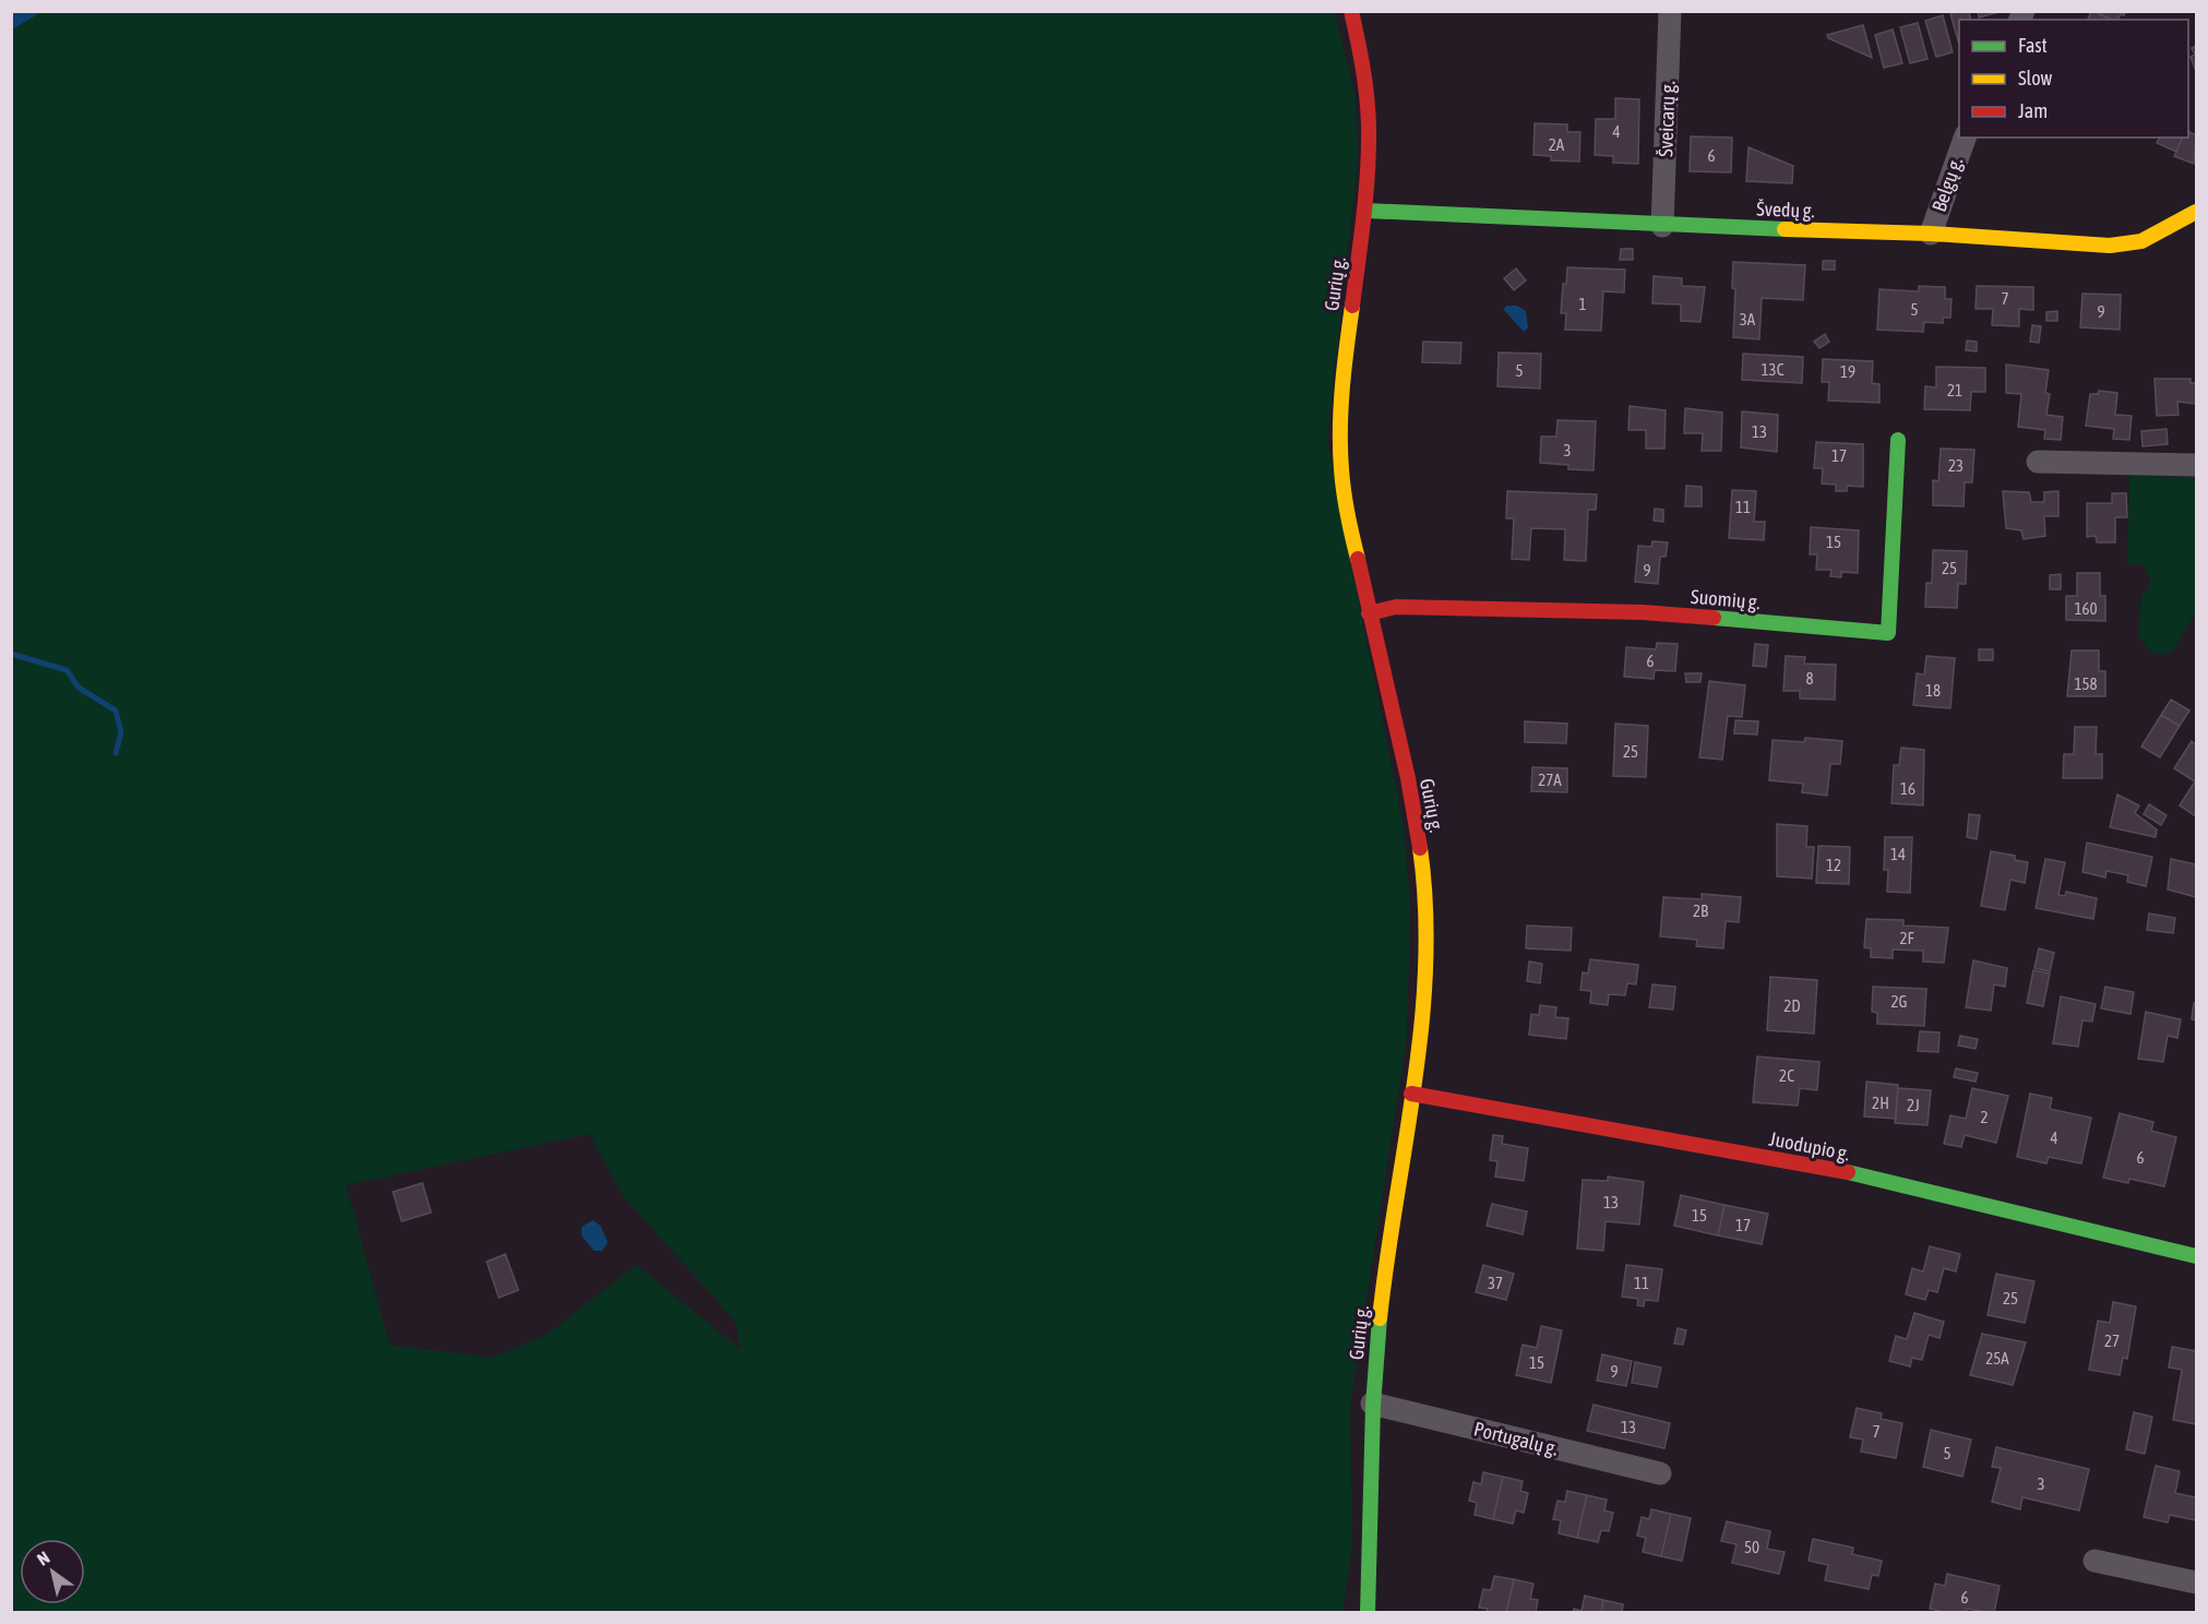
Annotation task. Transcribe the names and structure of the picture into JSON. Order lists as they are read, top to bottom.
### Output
{
  "streets": {
    "street": [
      "Šveicarų g.",
      "Belgų g.",
      "Švedų g.",
      "Gurių g.",
      "Suomių g.",
      "Juodupio g.",
      "Portugalų g."
    ]
  },
  "crossings": [
    ["Šveicarų g.", "Švedų g."],
    ["Belgų g.", "Švedų g."],
    ["Švedų g.", "Gurių g."],
    ["Gurių g.", "Suomių g."],
    ["Gurių g.", "Juodupio g."],
    ["Gurių g.", "Portugalų g."]
  ],
  "house_numbers": [
    "4",
    "2A",
    "6",
    "7",
    "1",
    "5",
    "9",
    "3A",
    "13C",
    "5",
    "19",
    "21",
    "13",
    "3",
    "17",
    "23",
    "11",
    "15",
    "25",
    "9",
    "160",
    "6",
    "8",
    "158",
    "18",
    "25",
    "27A",
    "16",
    "14",
    "12",
    "2B",
    "2F",
    "2G",
    "2D",
    "2C",
    "2H",
    "2J",
    "2",
    "4",
    "6",
    "13",
    "15",
    "17",
    "37",
    "11",
    "25",
    "27",
    "25A",
    "15",
    "9",
    "13",
    "7",
    "5",
    "3",
    "50",
    "6"
  ],
  "legend": ["Fast", "Slow", "Jam"],
  "north": "top left"
}
